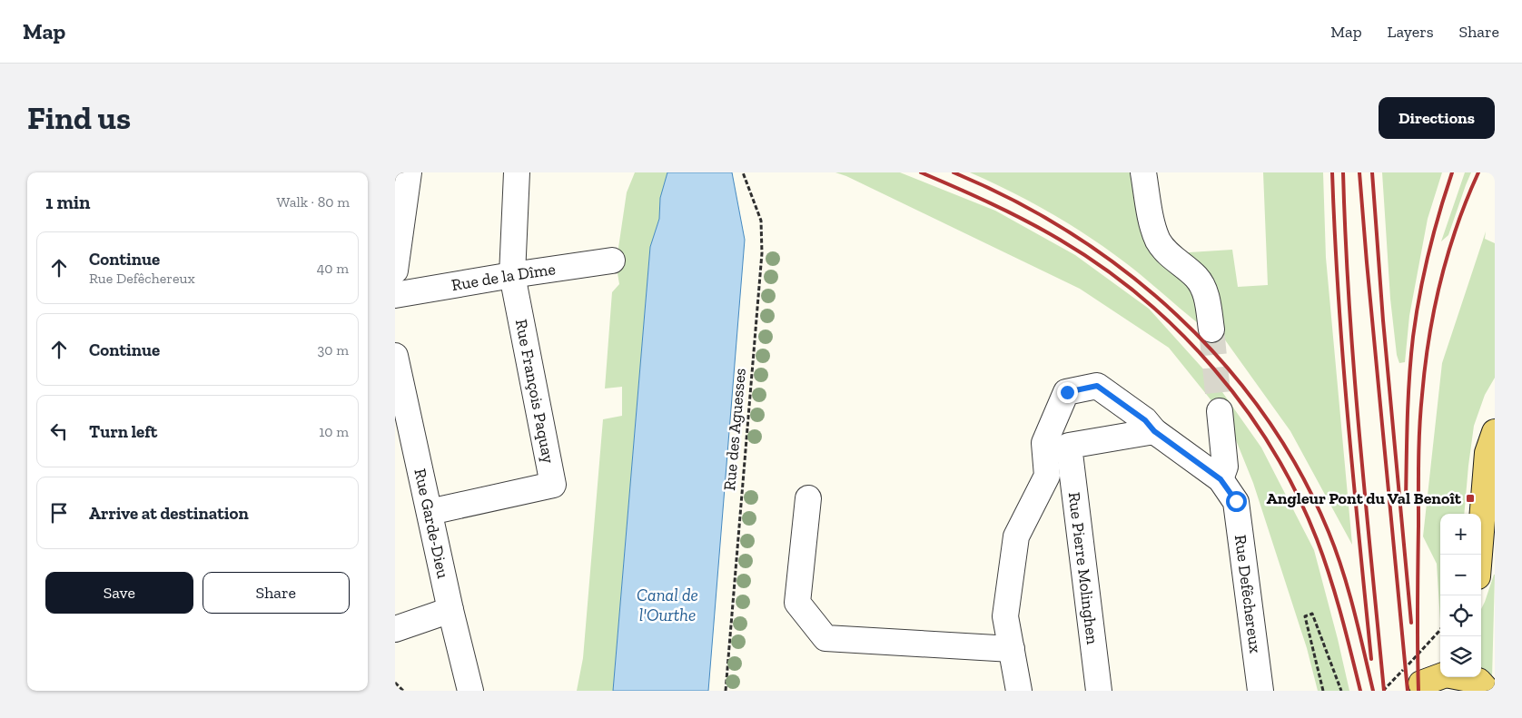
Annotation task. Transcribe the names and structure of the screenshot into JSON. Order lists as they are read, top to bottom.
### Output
{
  "streets": {
    "street": [
      "Rue de la Dîme",
      "Rue François Paquay",
      "Rue Garde-Dieu",
      "Rue Pierre Molinghen",
      "Rue Defêchereux"
    ],
    "path": ["Rue des Aguesses"]
  },
  "crossings": [
    ["Rue de la Dîme", "Rue François Paquay"],
    ["Rue François Paquay", "Rue Garde-Dieu"],
    ["Rue Pierre Molinghen", "Rue Defêchereux"]
  ],
  "water": ["Canal de l'Ourthe"],
  "places": {
    "transit": ["Angleur Pont du Val Benoît"]
  },
  "page": {
    "header": "Map",
    "nav": ["Map", "Layers", "Share"],
    "buttons": [
      "Directions",
      ["Save", "Share"]
    ],
    "title": "Find us",
    "heading": ["1 min", "Walk · 80 m"],
    "list": [
      ["Continue", "Rue Defêchereux", "40 m"],
      ["Continue", "30 m"],
      ["Turn left", "10 m"],
      "Arrive at destination"
    ],
    "map_buttons": ["+", "−"]
  }
}
